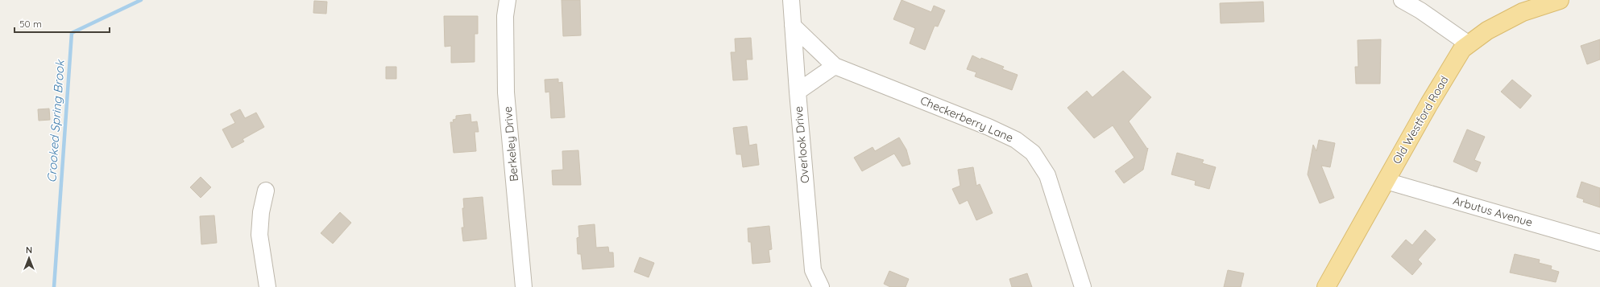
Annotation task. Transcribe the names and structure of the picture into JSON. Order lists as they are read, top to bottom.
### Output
{
  "streets": {
    "main road": ["Old Westford Road"],
    "street": [
      "Checkerberry Lane",
      "Berkeley Drive",
      "Overlook Drive",
      "Arbutus Avenue"
    ]
  },
  "crossings": [
    ["Checkerberry Lane", "Overlook Drive"],
    ["Old Westford Road", "Arbutus Avenue"]
  ],
  "water": ["Crooked Spring Brook"],
  "scale_bar": "50 m",
  "north": "top"
}
